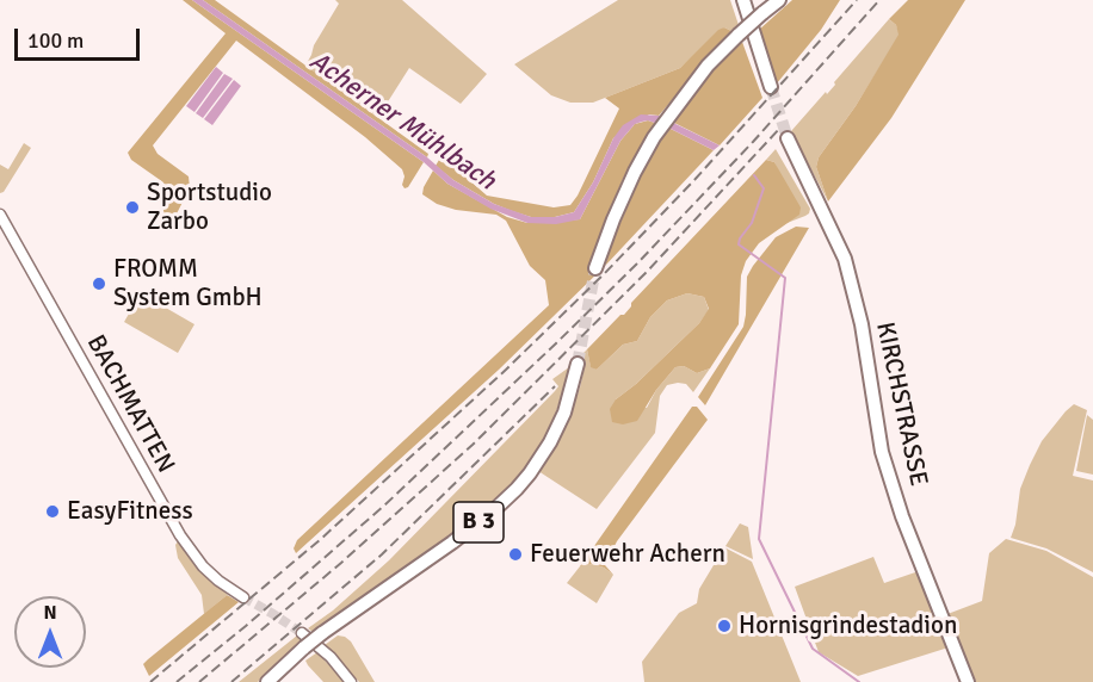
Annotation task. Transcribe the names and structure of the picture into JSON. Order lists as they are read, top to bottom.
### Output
{
  "streets": {
    "main road": ["KIRCHSTRASSE", "B 3"],
    "street": ["BACHMATTEN"]
  },
  "water": ["Acherner Mühlbach"],
  "places": [
    "Sportstudio Zarbo",
    "FROMM System GmbH",
    "EasyFitness",
    "Feuerwehr Achern",
    "Hornisgrindestadion"
  ],
  "scale_bar": "100 m",
  "north": "top"
}
